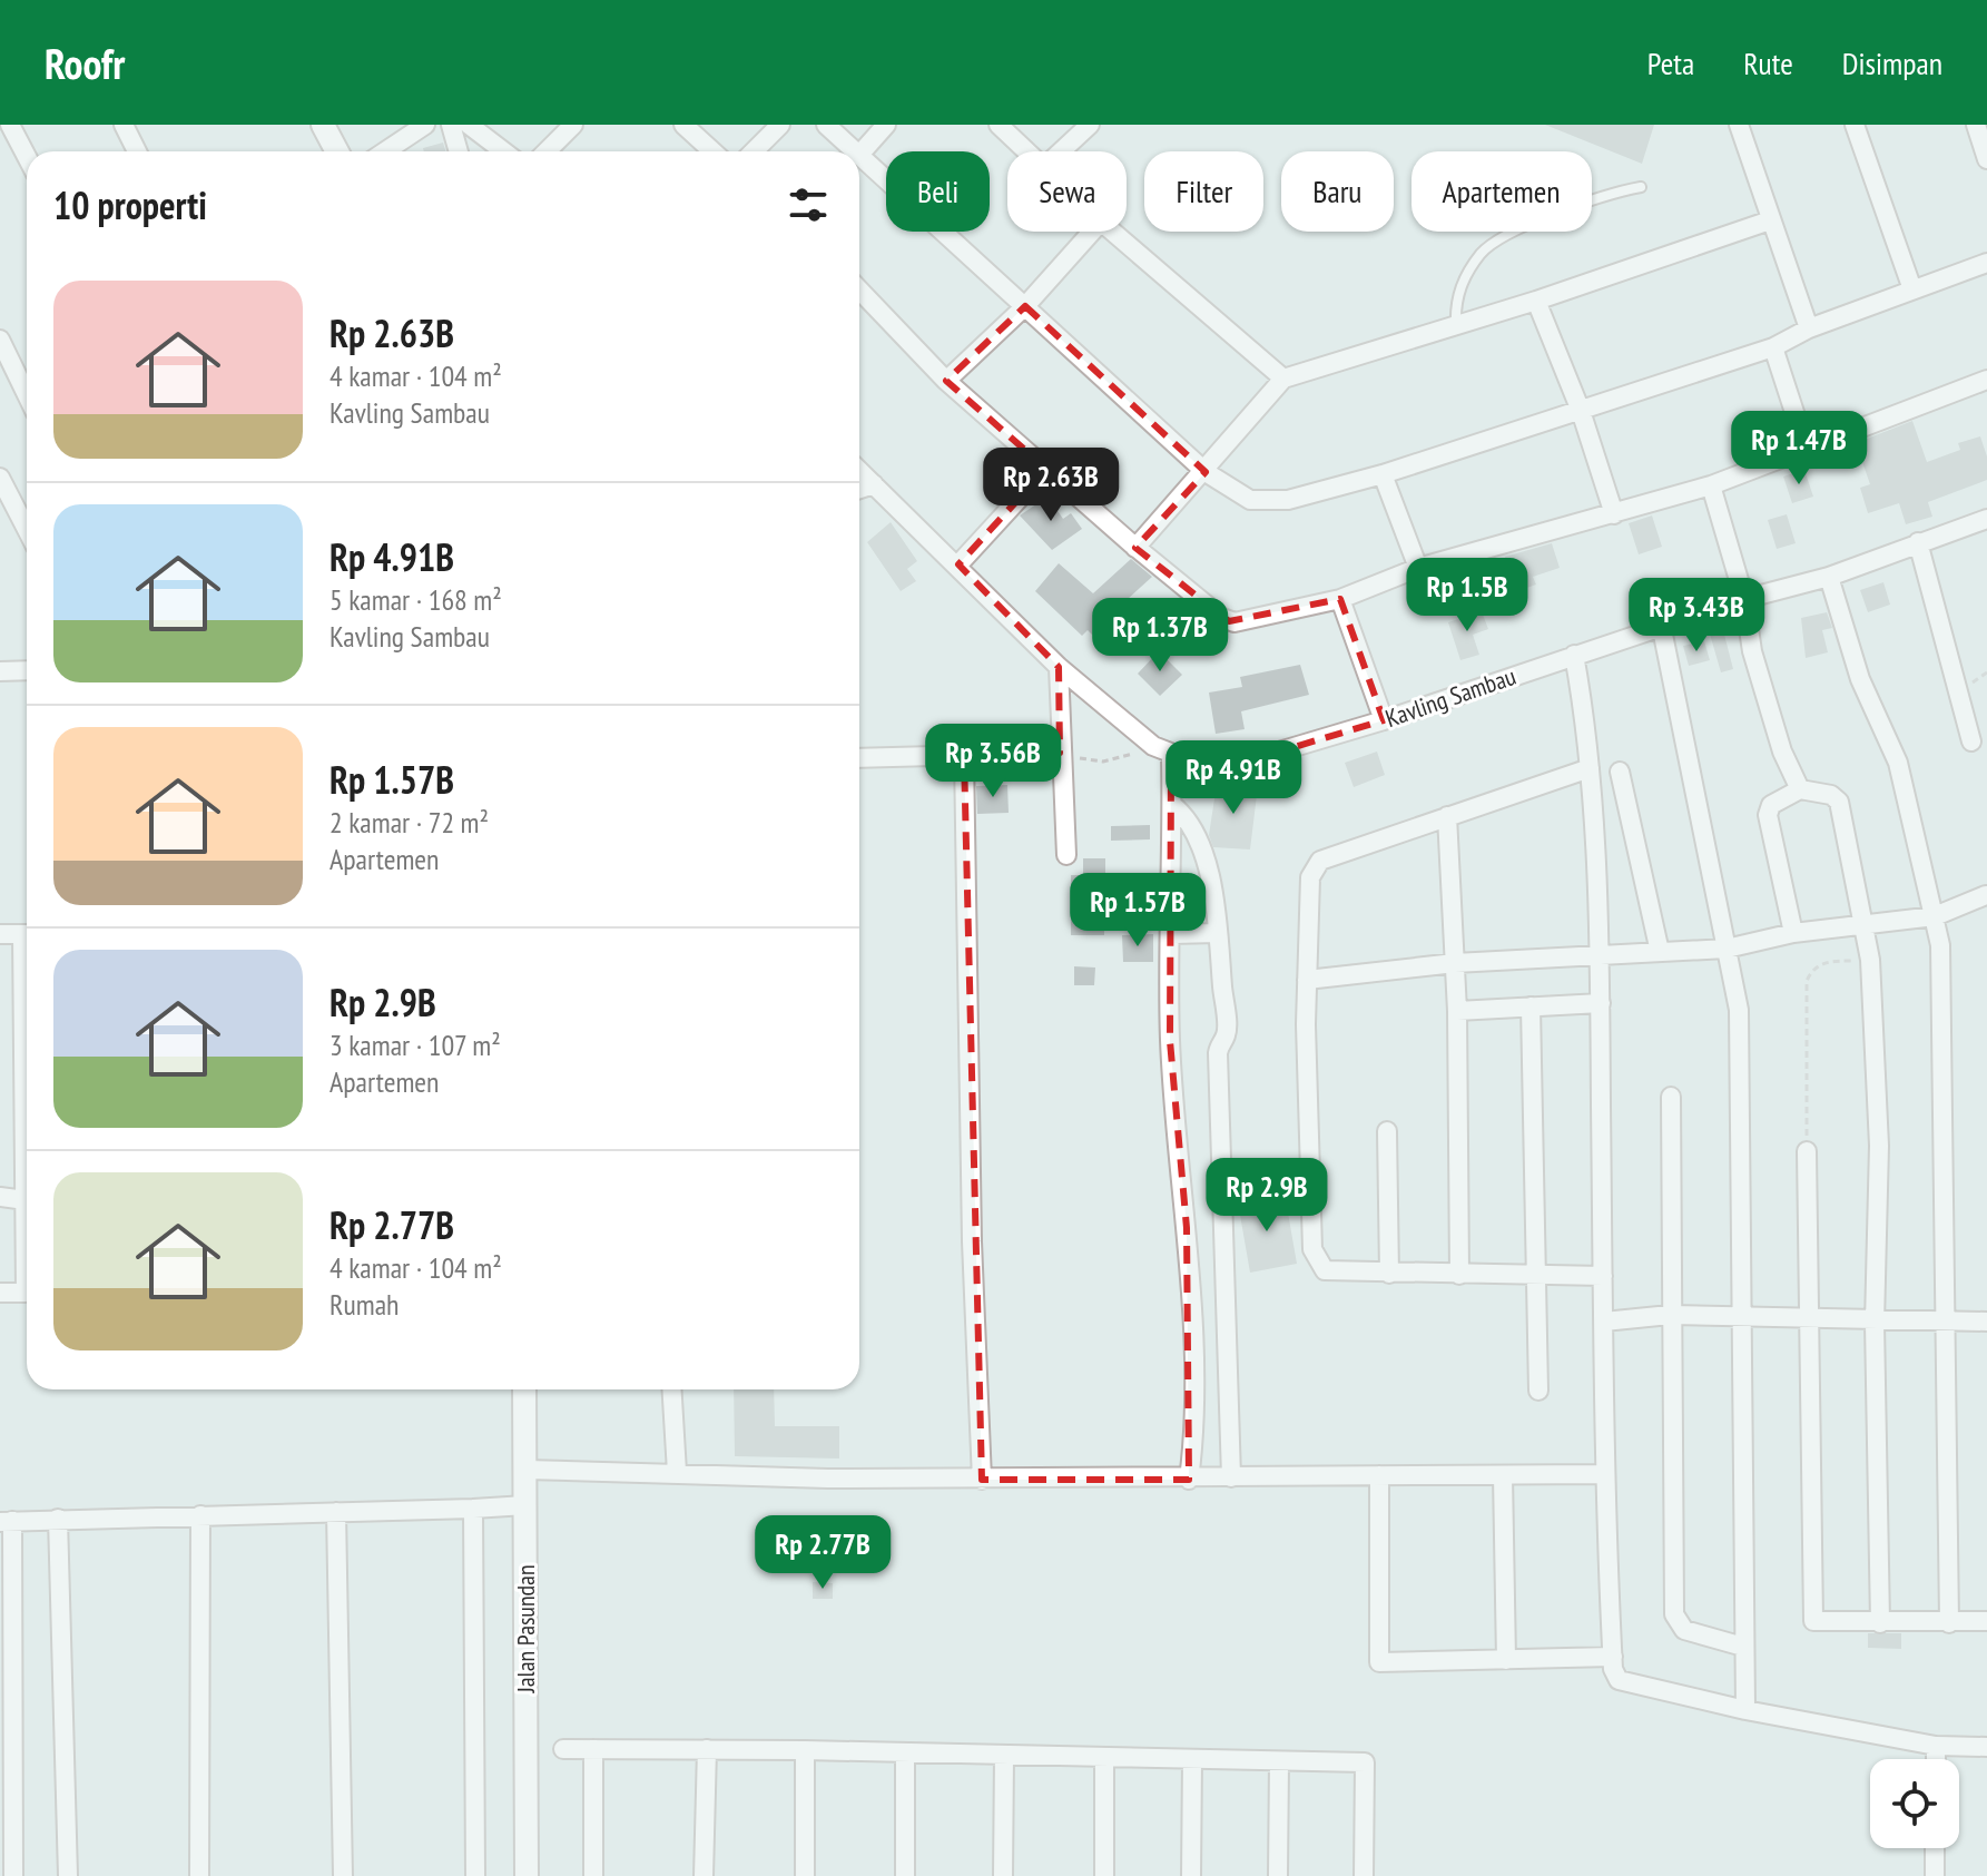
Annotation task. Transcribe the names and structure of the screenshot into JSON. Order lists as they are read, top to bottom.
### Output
{
  "streets": {
    "street": ["Kavling Sambau", "Jalan Pasundan"]
  },
  "page": {
    "header": "Roofr",
    "nav": ["Peta", "Rute", "Disimpan"],
    "chip": [
      "Beli",
      "Sewa",
      "Filter",
      "Baru",
      "Apartemen"
    ],
    "heading": "10 properti",
    "list": [
      {
        "name": "Rp 2.63B",
        "note": "4 kamar · 104 m² · Kavling Sambau"
      },
      {
        "name": "Rp 4.91B",
        "note": "5 kamar · 168 m² · Kavling Sambau"
      },
      {
        "name": "Rp 1.57B",
        "note": "2 kamar · 72 m² · Apartemen"
      },
      {
        "name": "Rp 2.9B",
        "note": "3 kamar · 107 m² · Apartemen"
      },
      {
        "name": "Rp 2.77B",
        "note": "4 kamar · 104 m² · Rumah"
      }
    ],
    "price": [
      "Rp 1.47B",
      "Rp 2.63B",
      "Rp 1.5B",
      "Rp 3.43B",
      "Rp 1.37B",
      "Rp 3.56B",
      "Rp 4.91B",
      "Rp 1.57B",
      "Rp 2.9B",
      "Rp 2.77B"
    ]
  }
}
